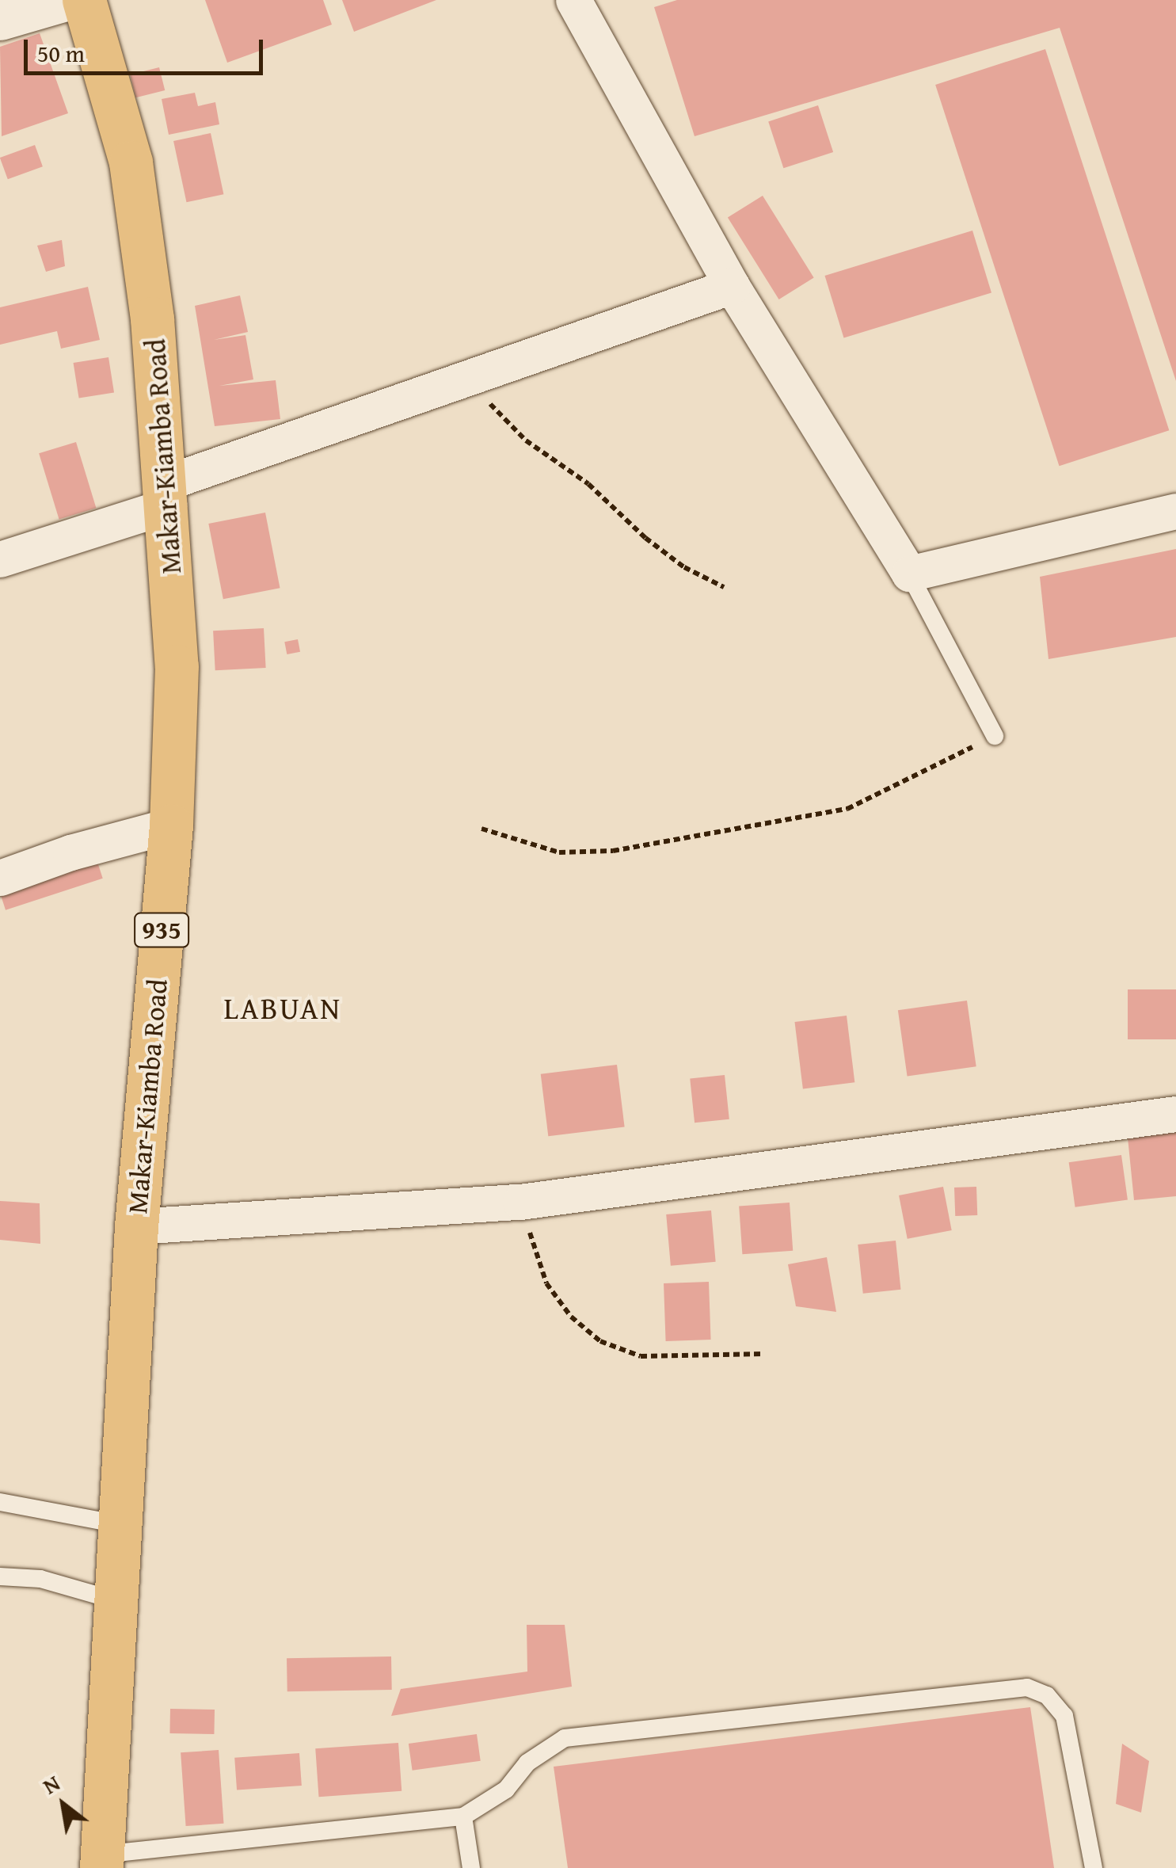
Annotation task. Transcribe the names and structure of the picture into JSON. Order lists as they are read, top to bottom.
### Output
{
  "streets": {
    "main road": ["Makar-Kiamba Road", "935"]
  },
  "districts": ["LABUAN"],
  "scale_bar": "50 m",
  "north": "top left"
}
